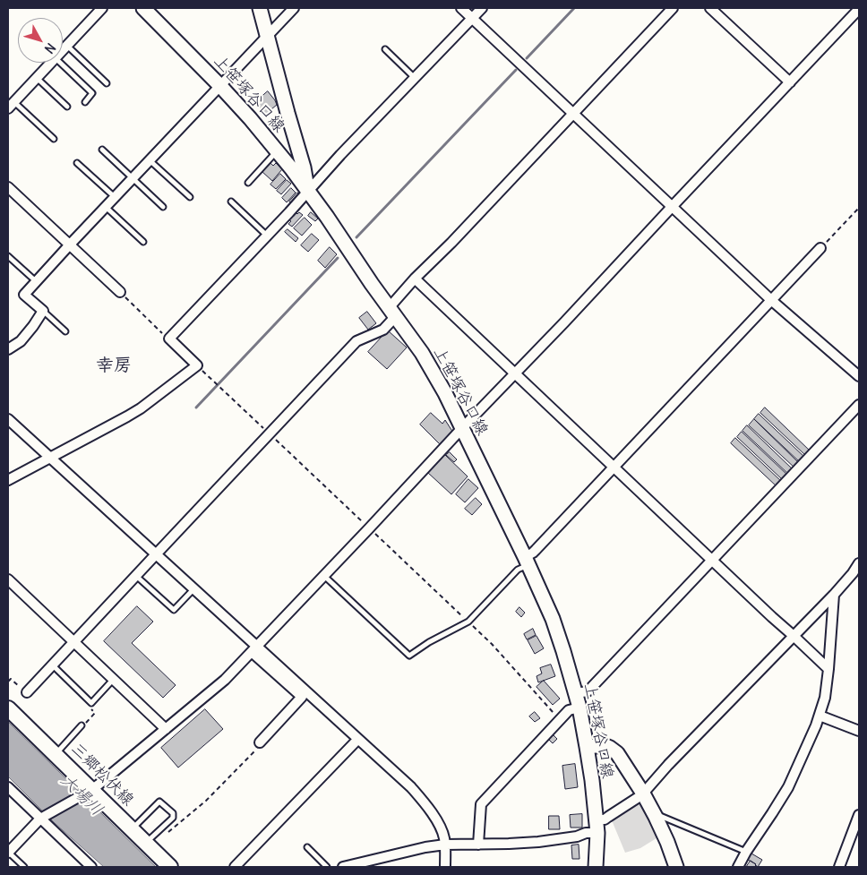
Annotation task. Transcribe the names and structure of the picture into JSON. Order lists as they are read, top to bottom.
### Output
{
  "streets": {
    "main road": ["上笹塚谷口線", "三郷松伏線"]
  },
  "districts": ["幸房"],
  "water": ["大場川"],
  "north": "bottom right"
}
